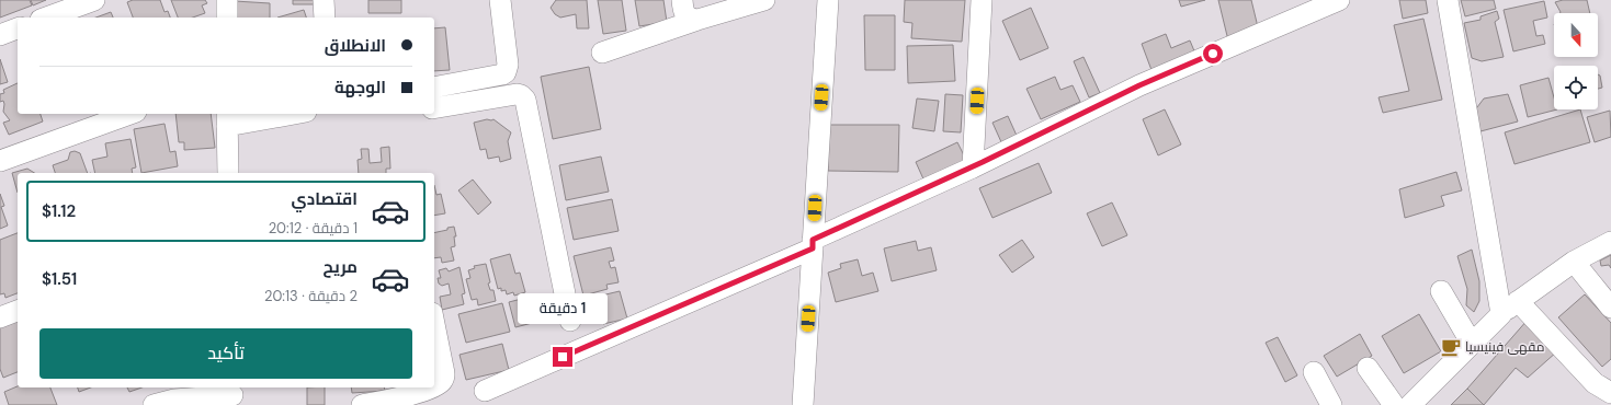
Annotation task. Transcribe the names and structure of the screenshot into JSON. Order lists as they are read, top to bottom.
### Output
{
  "places": {
    "cafe": ["مقهى فينيسيا"]
  },
  "north": "bottom",
  "page": {
    "banner": ["الانطلاق", "الوجهة"],
    "list": [
      {
        "name": "اقتصادي",
        "note": "1 دقيقة · 20:12",
        "value": "$1.12"
      },
      {
        "name": "مريح",
        "note": "2 دقيقة · 20:13",
        "value": "$1.51"
      }
    ],
    "bubble": "1 دقيقة",
    "buttons": "تأكيد"
  }
}
